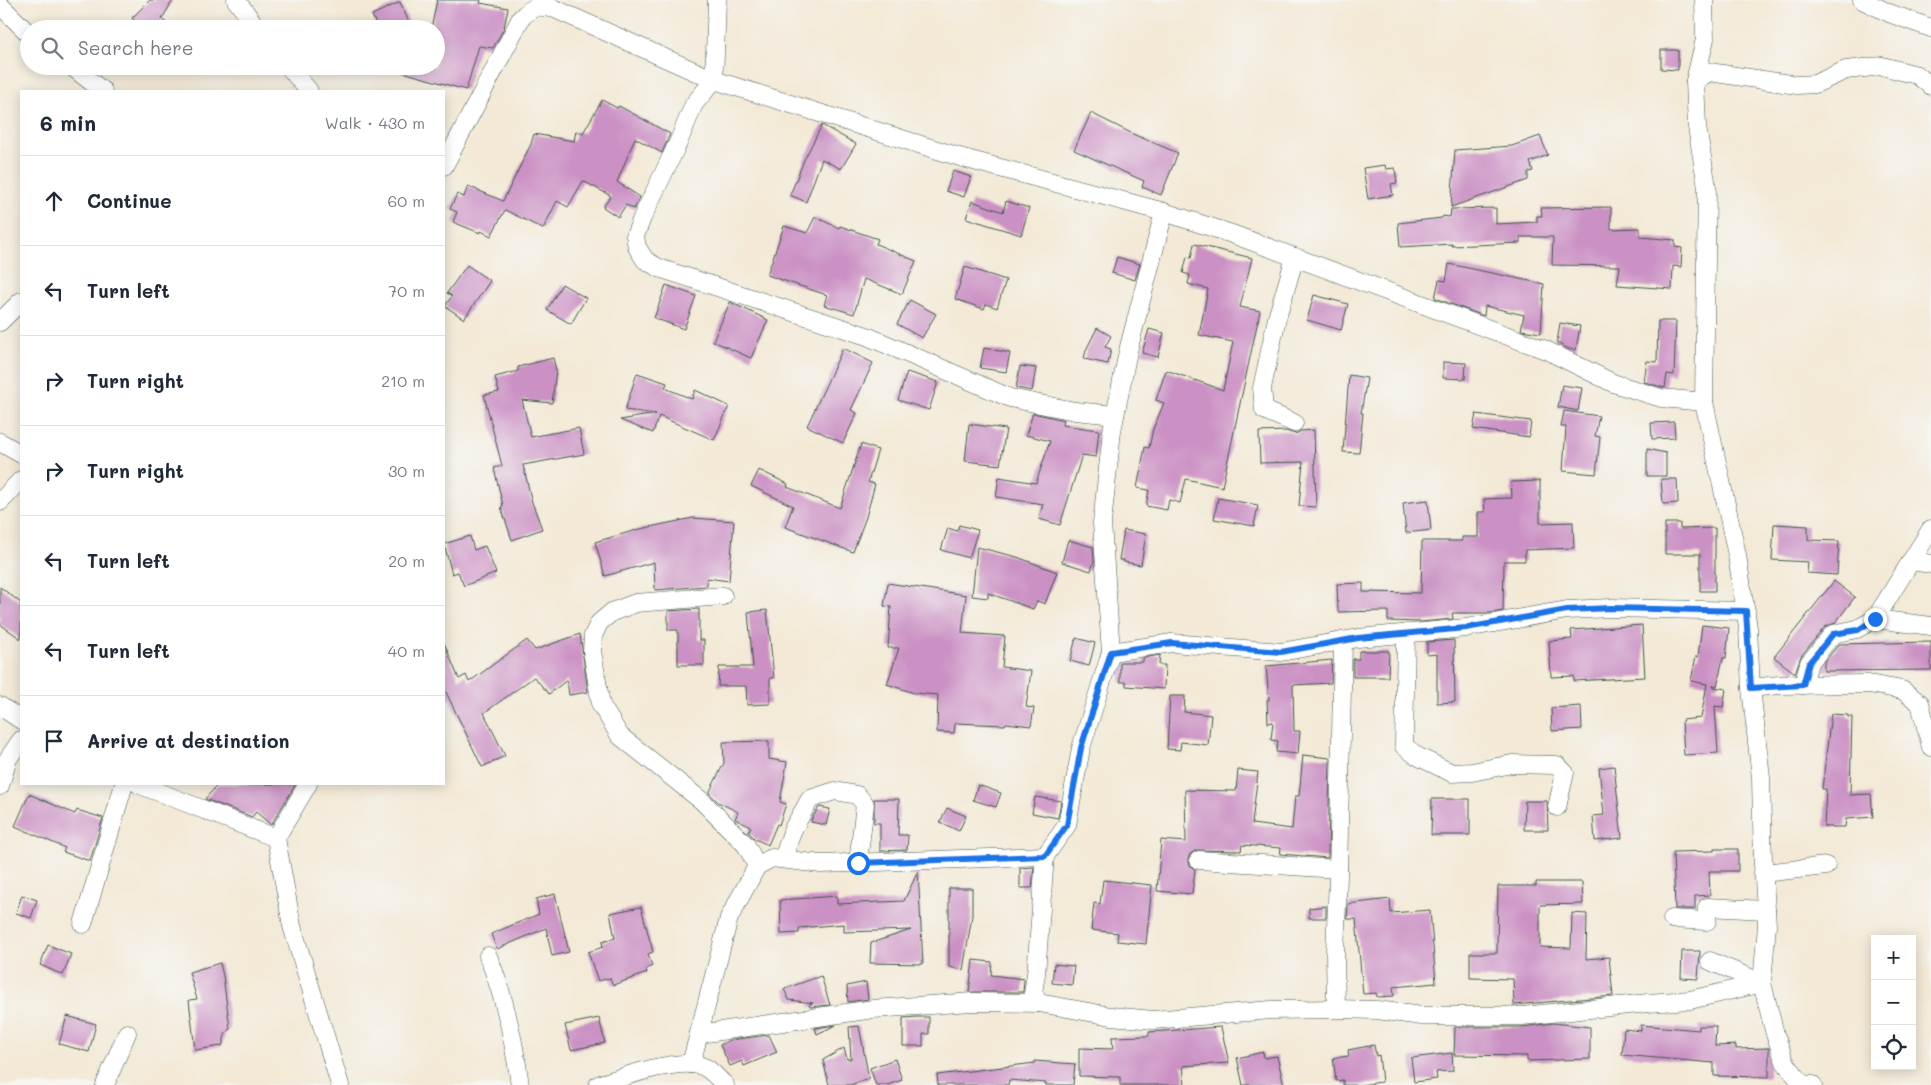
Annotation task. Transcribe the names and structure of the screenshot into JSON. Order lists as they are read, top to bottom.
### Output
{
  "page": {
    "search": "Search here",
    "heading": ["6 min", "Walk · 430 m"],
    "list": [
      ["Continue", "60 m"],
      ["Turn left", "70 m"],
      ["Turn right", "210 m"],
      ["Turn right", "30 m"],
      ["Turn left", "20 m"],
      ["Turn left", "40 m"],
      "Arrive at destination"
    ],
    "map_buttons": ["+", "−"]
  }
}
